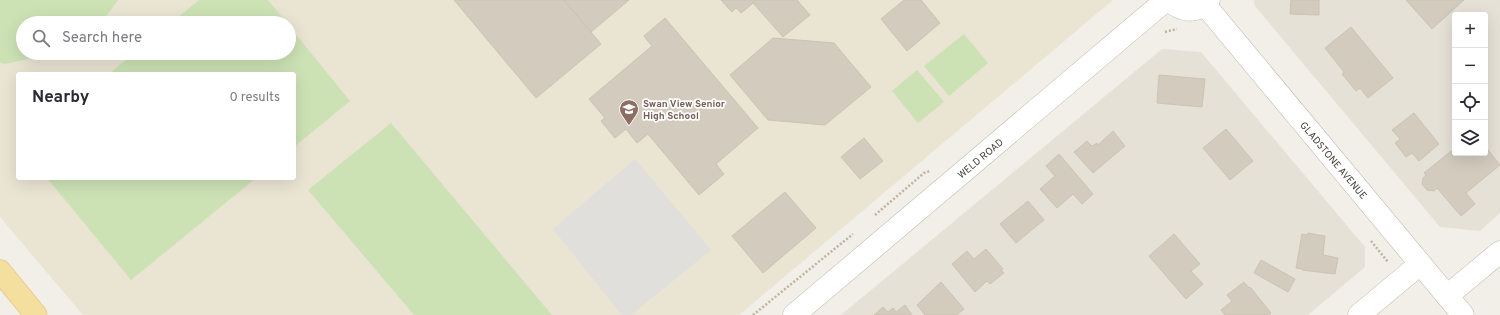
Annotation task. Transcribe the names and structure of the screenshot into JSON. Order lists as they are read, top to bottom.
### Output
{
  "streets": {
    "street": ["WELD ROAD", "GLADSTONE AVENUE"]
  },
  "crossings": [
    ["WELD ROAD", "GLADSTONE AVENUE"]
  ],
  "places": {
    "school or university": ["Swan View Senior High School"]
  },
  "page": {
    "map_buttons": ["+", "−"],
    "search": "Search here",
    "heading": ["Nearby", "0 results"]
  }
}
